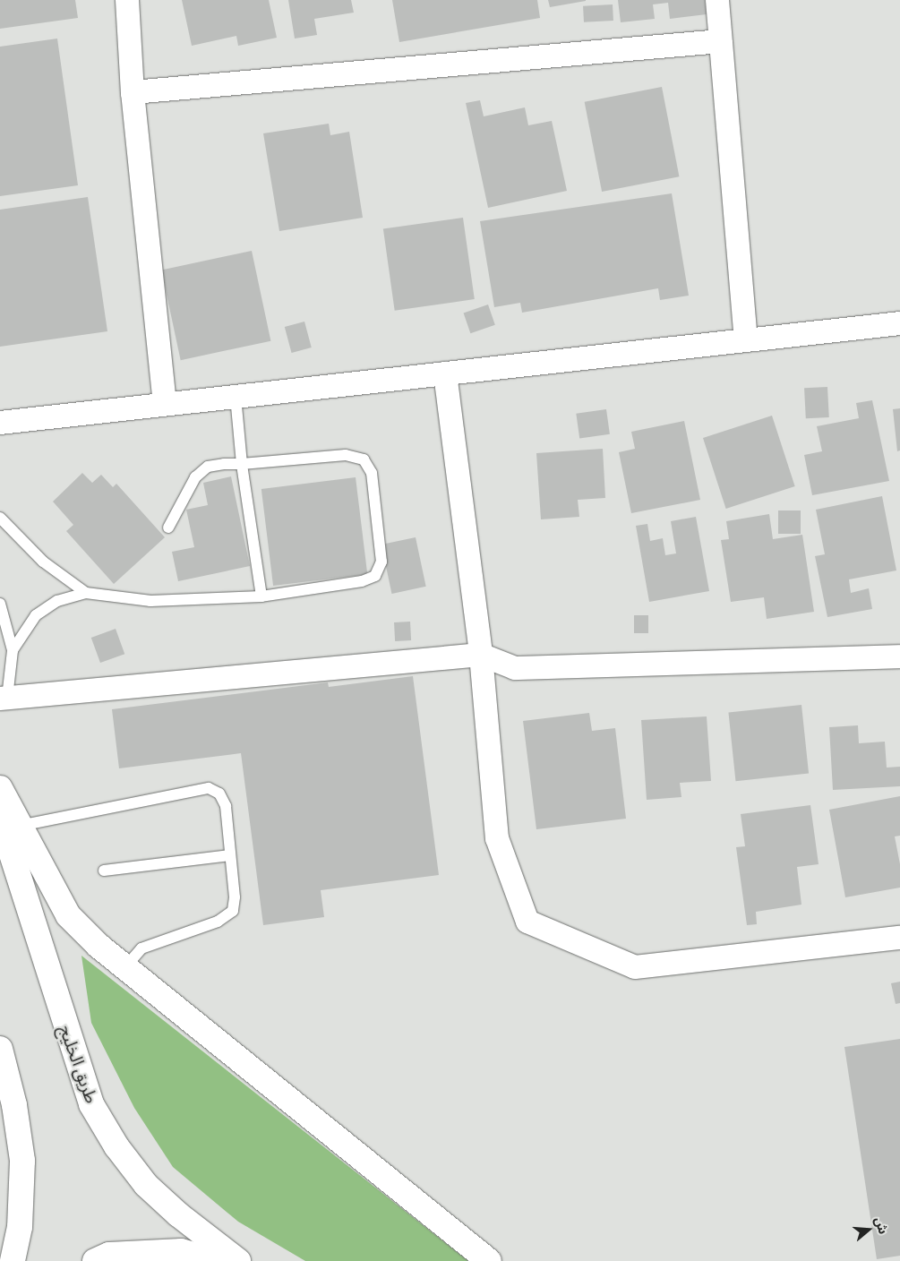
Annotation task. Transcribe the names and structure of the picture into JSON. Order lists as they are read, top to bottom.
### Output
{
  "streets": {
    "main road": ["طريق الخليج"]
  },
  "north": "right"
}
